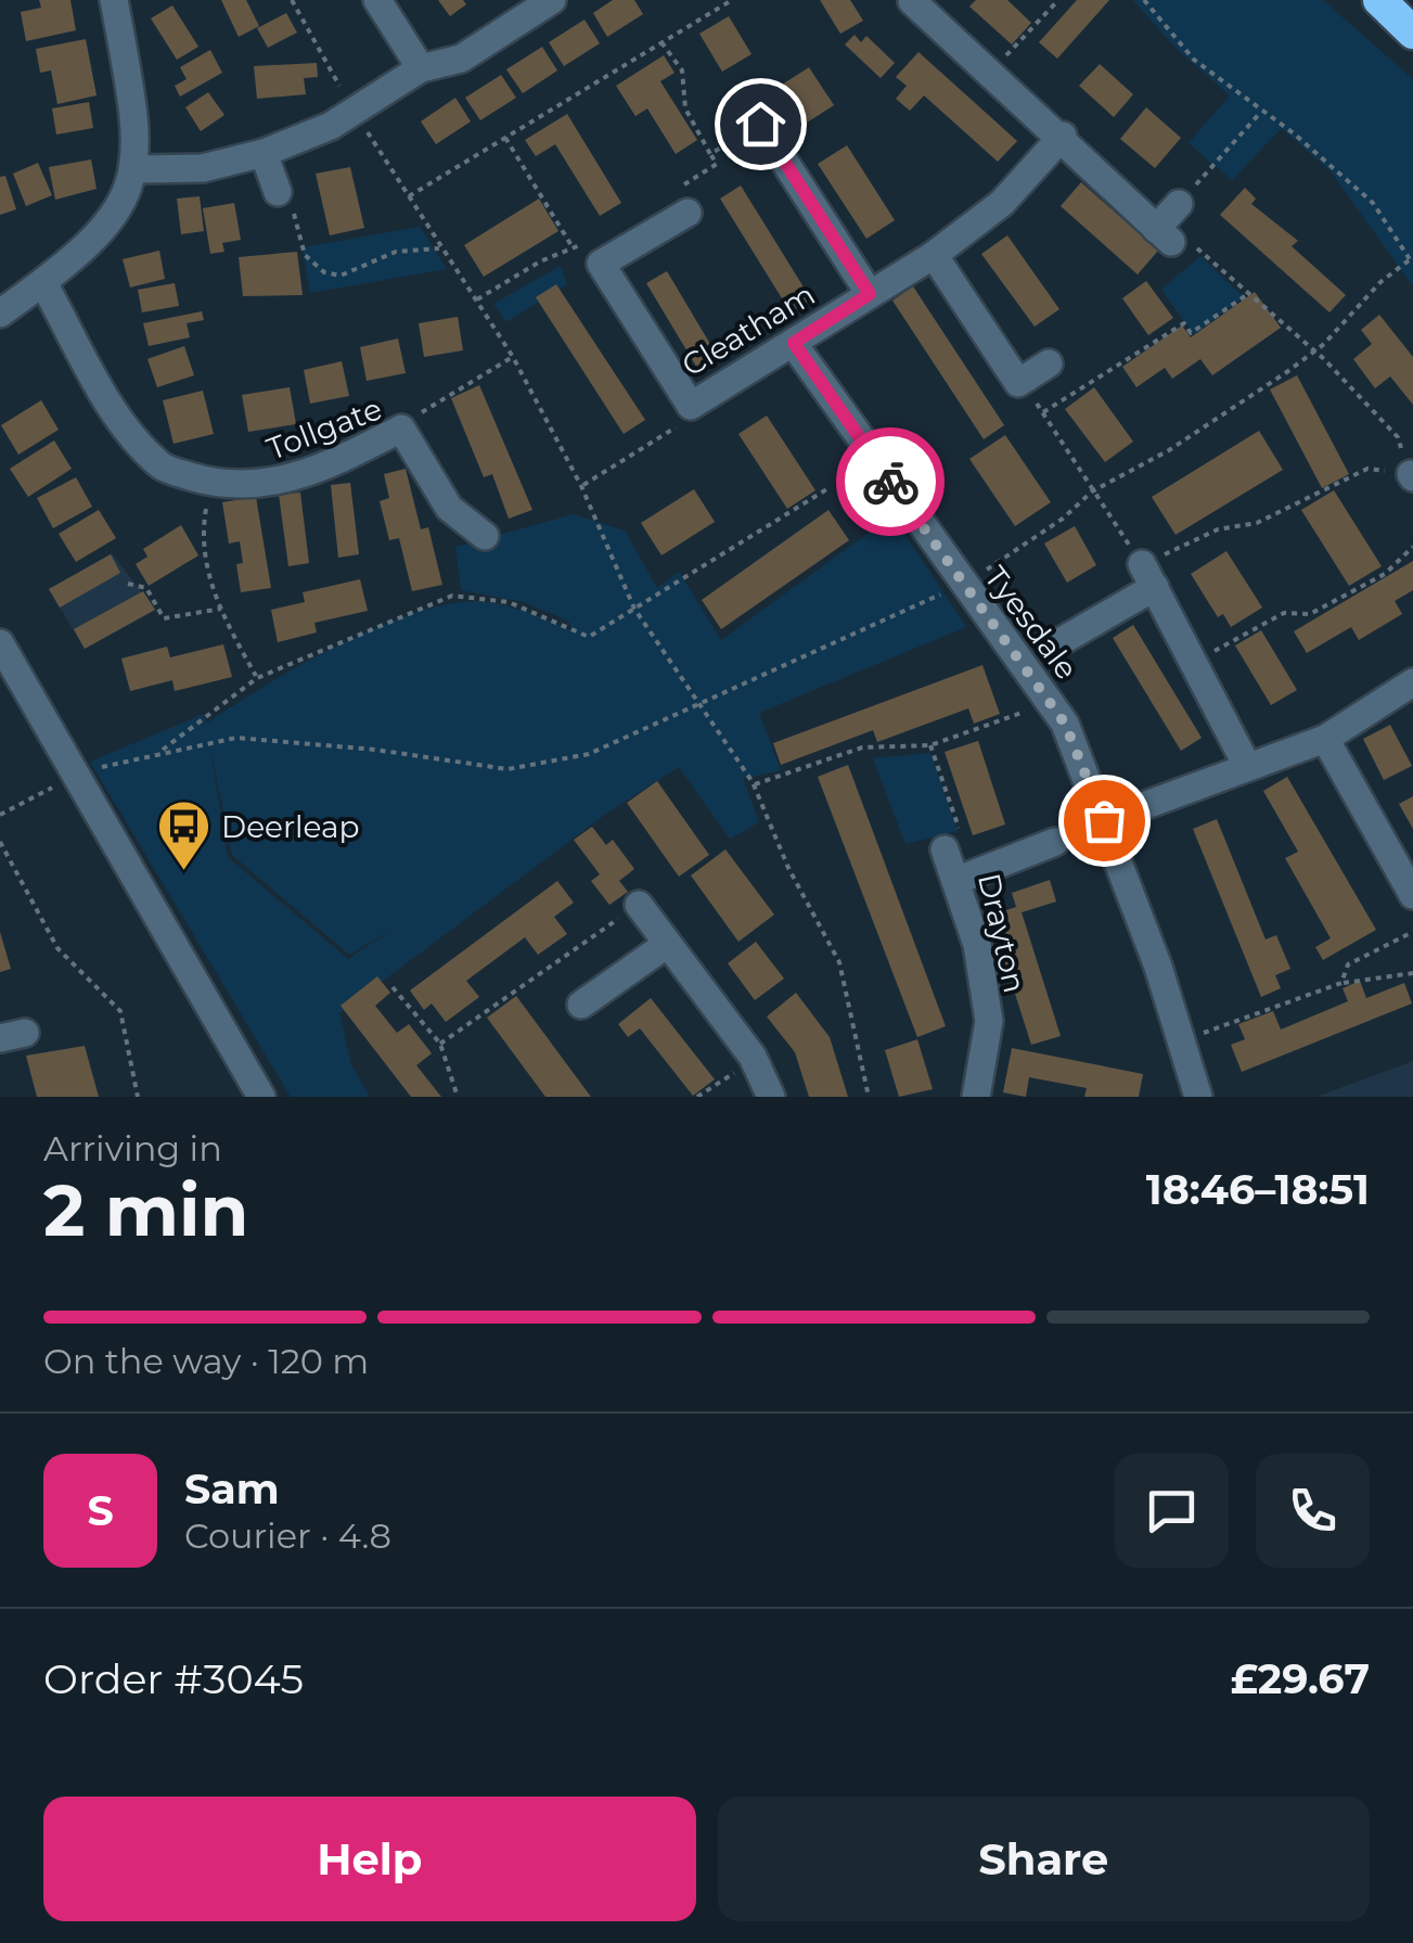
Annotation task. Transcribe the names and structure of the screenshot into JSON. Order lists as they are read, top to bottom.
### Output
{
  "streets": {
    "street": [
      "Cleatham",
      "Tollgate",
      "Tyesdale",
      "Drayton"
    ]
  },
  "crossings": [
    ["Cleatham", "Tyesdale"]
  ],
  "places": {
    "bus stop": ["Deerleap"]
  },
  "page": {
    "heading": ["2 min", "Arriving in", "18:46–18:51"],
    "panel": [
      "Sam",
      "Courier · 4.8",
      "Order #3045",
      "£29.67"
    ],
    "bar": "On the way · 120 m",
    "round": "S",
    "buttons": ["Help", "Share"]
  }
}
